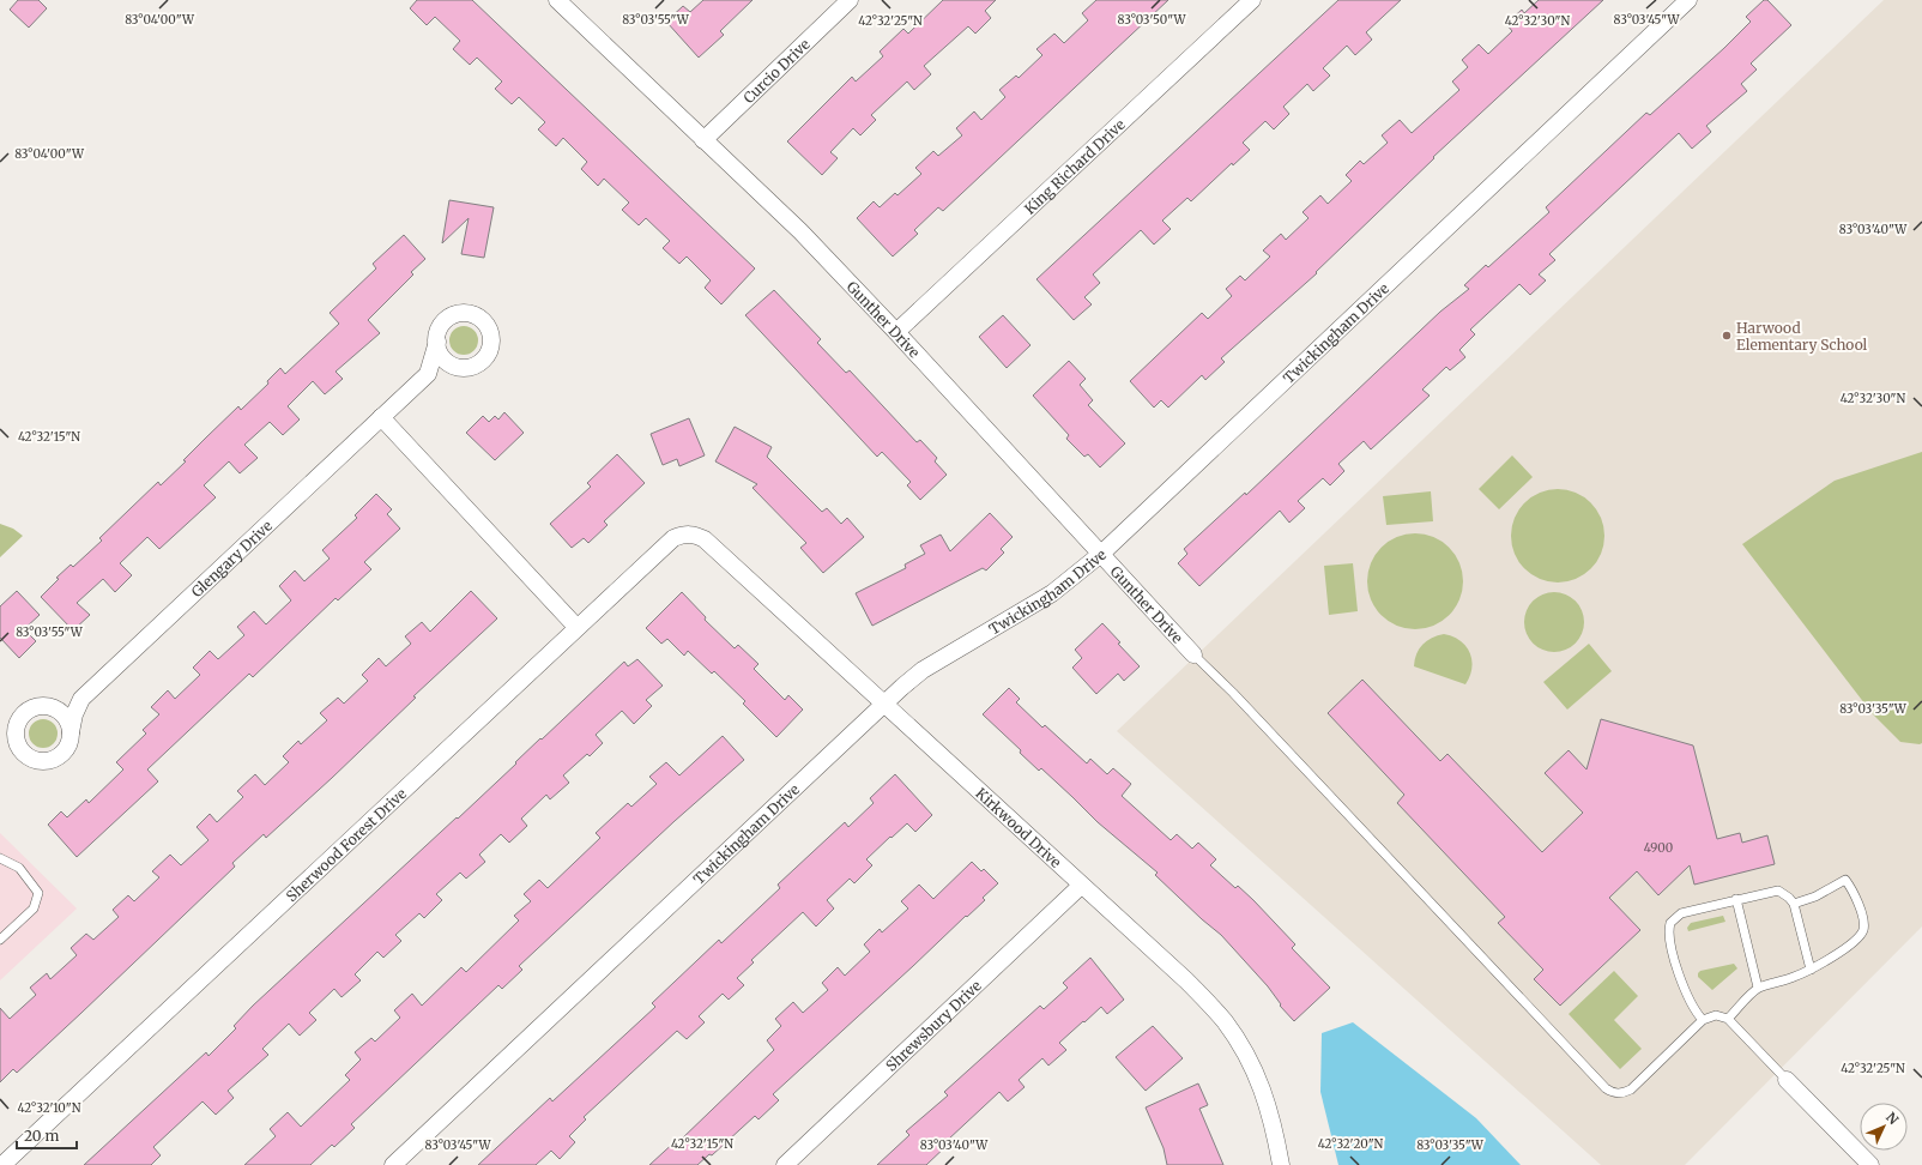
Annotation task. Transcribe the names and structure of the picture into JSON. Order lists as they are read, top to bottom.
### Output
{
  "streets": {
    "street": [
      "Curcio Drive",
      "King Richard Drive",
      "Gunther Drive",
      "Twickingham Drive",
      "Glengary Drive",
      "Kirkwood Drive",
      "Sherwood Forest Drive",
      "Shrewsbury Drive"
    ]
  },
  "crossings": [
    ["Curcio Drive", "Gunther Drive"],
    ["King Richard Drive", "Gunther Drive"],
    ["Gunther Drive", "Twickingham Drive"],
    ["Twickingham Drive", "Kirkwood Drive"],
    ["Kirkwood Drive", "Sherwood Forest Drive"],
    ["Kirkwood Drive", "Shrewsbury Drive"]
  ],
  "places": ["Harwood Elementary School"],
  "house_numbers": ["4900"],
  "scale_bar": "20 m",
  "north": "top right",
  "coordinates": [
    "83°04'00\"W",
    "83°03'55\"W",
    "83°03'50\"W",
    "83°03'45\"W",
    "42°32'25\"N",
    "42°32'30\"N",
    "83°03'40\"W",
    "42°32'15\"N",
    "83°03'35\"W",
    "42°32'10\"N",
    "42°32'20\"N"
  ]
}
